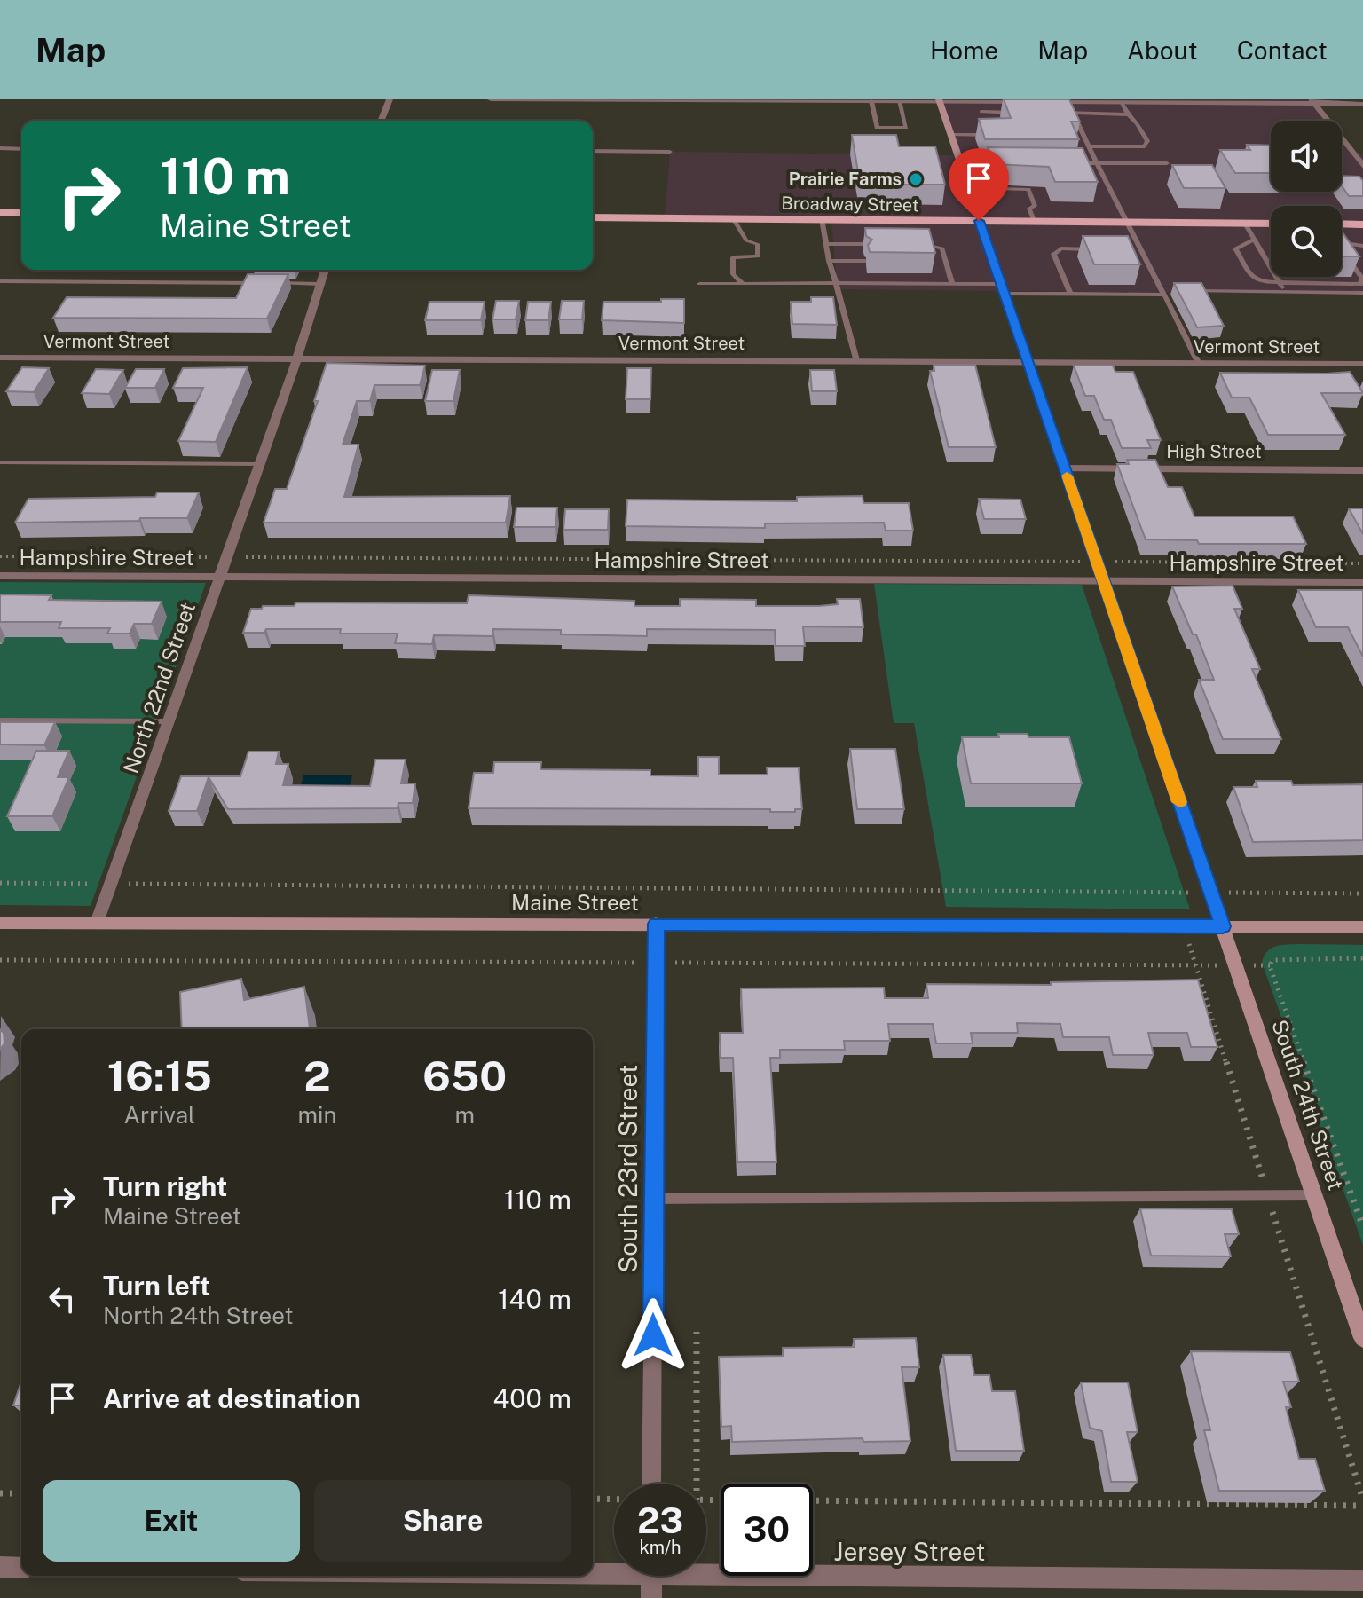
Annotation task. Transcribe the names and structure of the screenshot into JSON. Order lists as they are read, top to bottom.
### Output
{
  "streets": {
    "main road": ["Broadway Street", "Maine Street", "South 24th Street"],
    "street": [
      "Vermont Street",
      "High Street",
      "Hampshire Street",
      "North 22nd Street",
      "South 23rd Street",
      "Jersey Street"
    ]
  },
  "crossings": [
    ["Broadway Street", "South 24th Street"],
    ["Vermont Street", "North 22nd Street"],
    ["Vermont Street", "South 24th Street"],
    ["High Street", "South 24th Street"],
    ["Hampshire Street", "North 22nd Street"],
    ["Hampshire Street", "South 24th Street"],
    ["North 22nd Street", "Maine Street"],
    ["Maine Street", "South 24th Street"],
    ["Maine Street", "South 23rd Street"]
  ],
  "places": ["Prairie Farms"],
  "page": {
    "header": "Map",
    "nav": [
      "Home",
      "Map",
      "About",
      "Contact"
    ],
    "turn": ["110 m", "Maine Street"],
    "eta": [
      "16:15",
      "Arrival",
      "2",
      "min",
      "650",
      "m"
    ],
    "list": [
      {
        "name": "Turn right",
        "note": "Maine Street",
        "value": "110 m"
      },
      {
        "name": "Turn left",
        "note": "North 24th Street",
        "value": "140 m"
      },
      {
        "name": "Arrive at destination",
        "value": "400 m"
      }
    ],
    "buttons": ["Exit", "Share"],
    "speed": "23 km/h",
    "limit": "30"
  }
}
